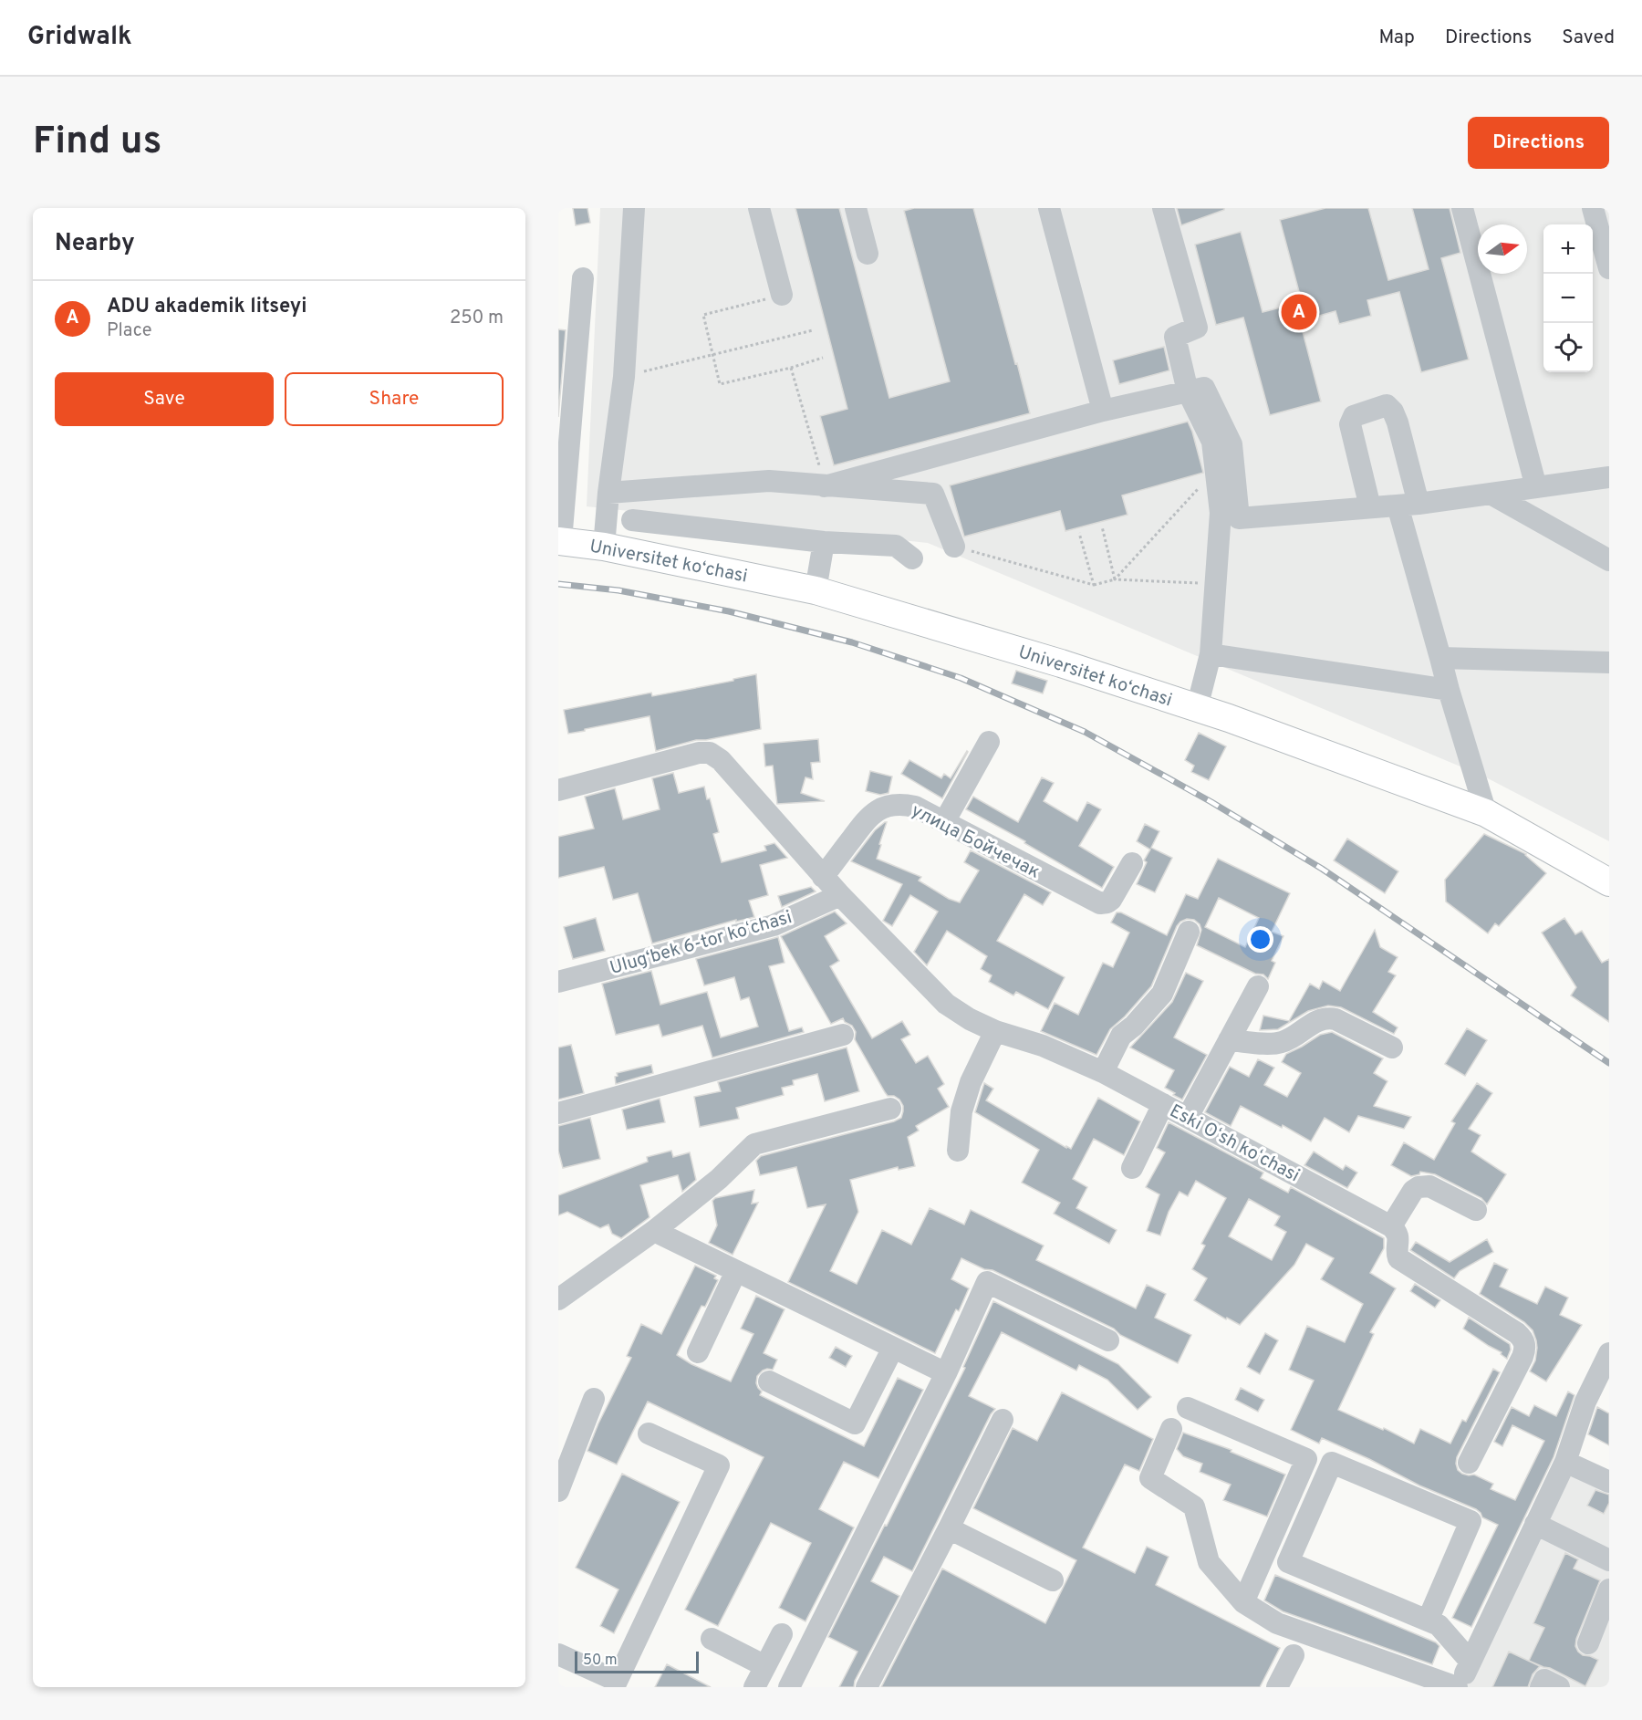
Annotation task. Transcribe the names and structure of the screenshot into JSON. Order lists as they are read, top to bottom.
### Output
{
  "streets": {
    "main road": ["Universitet kо‘chasi"],
    "street": ["улица Бойчечак", "Ulug‘bek 6-tor koʻchasi", "Eski Oʻsh koʻchasi"]
  },
  "crossings": [
    ["улица Бойчечак", "Eski Oʻsh koʻchasi"],
    ["Ulug‘bek 6-tor koʻchasi", "Eski Oʻsh koʻchasi"]
  ],
  "scale_bar": "50 m",
  "north": "right",
  "page": {
    "header": "Gridwalk",
    "nav": ["Map", "Directions", "Saved"],
    "buttons": [
      "Directions",
      ["Save", "Share"]
    ],
    "title": "Find us",
    "heading": "Nearby",
    "map_buttons": ["+", "−"],
    "list": [
      {
        "mark": "A",
        "name": "ADU akademik litseyi",
        "note": "Place",
        "value": "250 m"
      }
    ],
    "pins": "A",
    "scale": "50 m"
  }
}
